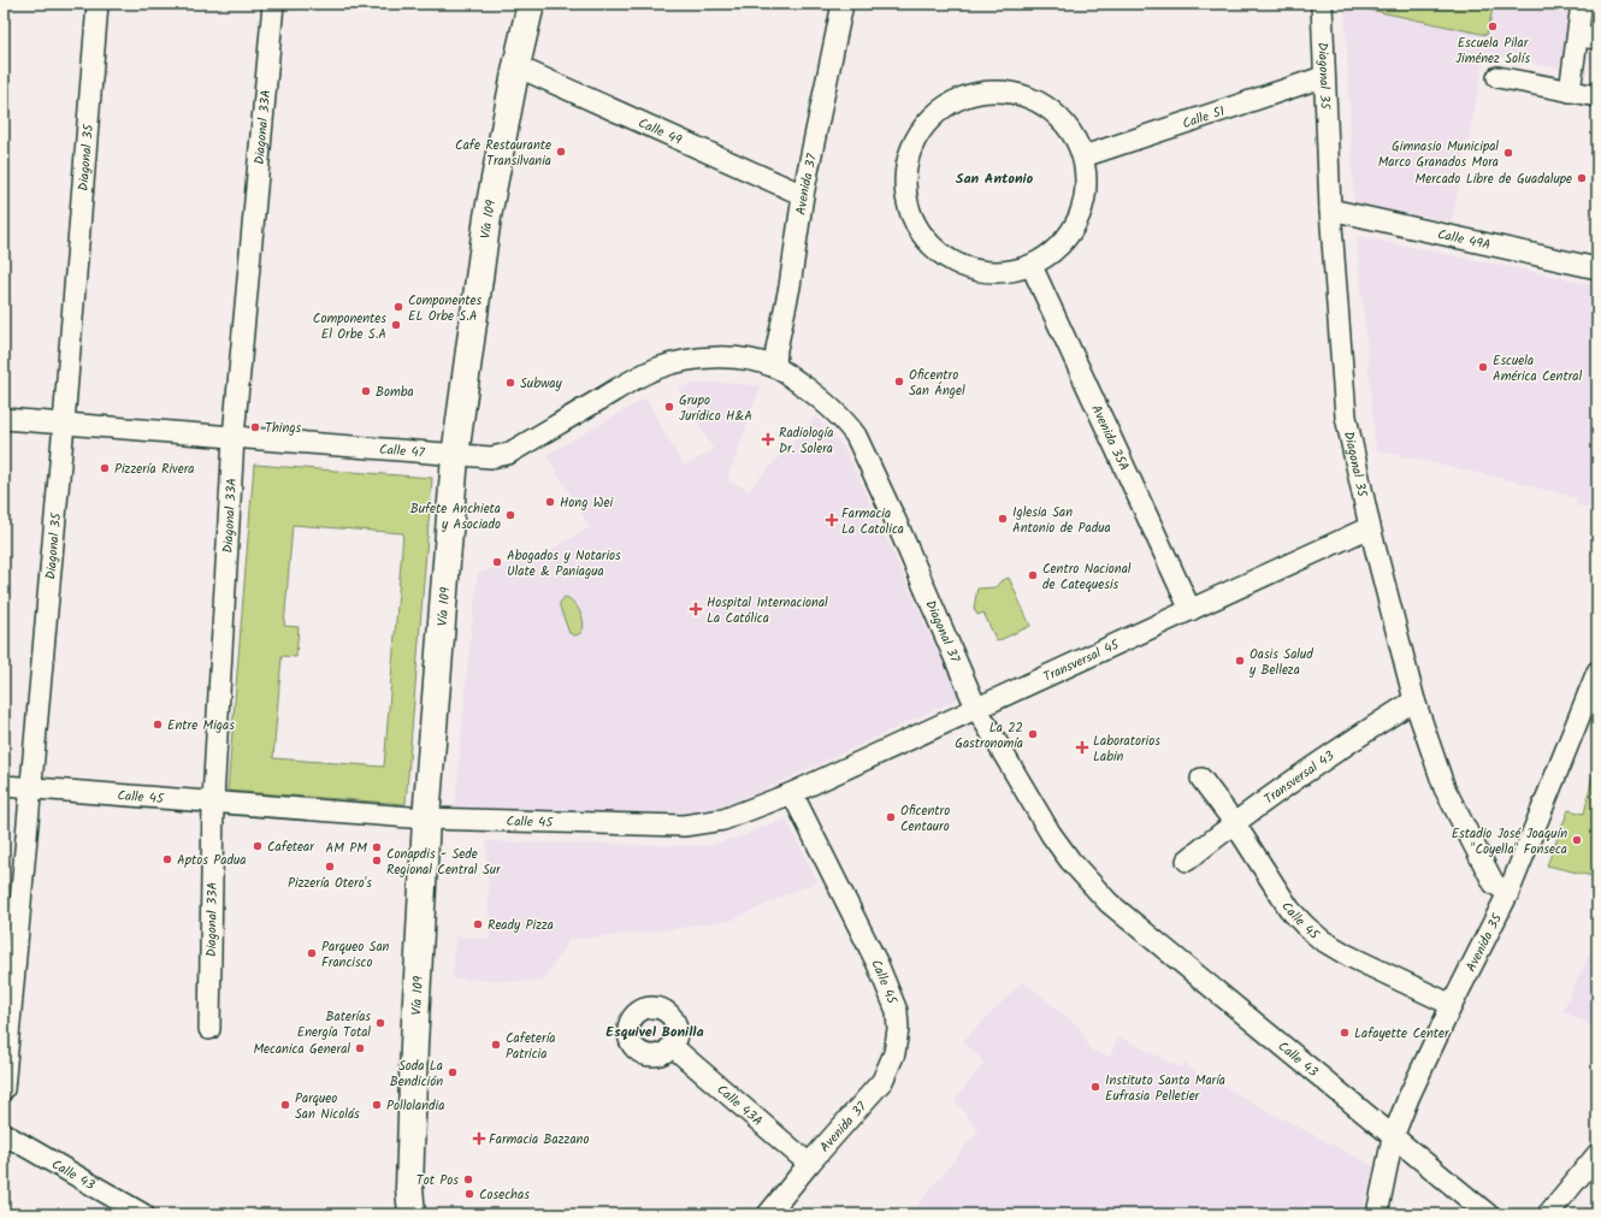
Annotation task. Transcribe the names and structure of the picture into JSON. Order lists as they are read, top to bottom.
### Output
{
  "streets": {
    "main road": ["Vía 109"],
    "street": [
      "Diagonal 35",
      "Calle 51",
      "Diagonal 33A",
      "Calle 49",
      "Avenida 37",
      "Calle 49A",
      "Avenida 35A",
      "Calle 47",
      "Diagonal 37",
      "Transversal 45",
      "Transversal 43",
      "Calle 45",
      "Avenida 35",
      "Calle 43",
      "Calle 43A"
    ]
  },
  "crossings": [
    ["Diagonal 35", "Calle 51"],
    ["Diagonal 35", "Calle 49A"],
    ["Diagonal 35", "Calle 47"],
    ["Diagonal 35", "Transversal 45"],
    ["Diagonal 35", "Transversal 43"],
    ["Diagonal 35", "Calle 45"],
    ["Diagonal 35", "Avenida 35"],
    ["Diagonal 33A", "Calle 47"],
    ["Diagonal 33A", "Calle 45"],
    ["Calle 49", "Avenida 37"],
    ["Calle 49", "Vía 109"],
    ["Avenida 37", "Calle 47"],
    ["Avenida 37", "Diagonal 37"],
    ["Avenida 37", "Calle 45"],
    ["Avenida 37", "Calle 43A"],
    ["Vía 109", "Calle 47"],
    ["Vía 109", "Calle 45"],
    ["Avenida 35A", "Transversal 45"],
    ["Calle 47", "Diagonal 37"],
    ["Diagonal 37", "Transversal 45"],
    ["Diagonal 37", "Calle 43"],
    ["Transversal 45", "Calle 45"],
    ["Transversal 43", "Calle 45"],
    ["Calle 45", "Avenida 35"],
    ["Avenida 35", "Calle 43"]
  ],
  "districts": ["San Antonio", "Esquivel Bonilla"],
  "places": {
    "other": [
      "Escuela Pilar Jiménez Solís",
      "Cafe Restaurante Transilvania",
      "Gimnasio Municipal Marco Granados Mora",
      "Mercado Libre de Guadalupe",
      "Componentes EL Orbe S.A",
      "Componentes El Orbe S.A",
      "Escuela América Central",
      "Oficentro San Ángel",
      "Subway",
      "Bomba",
      "Grupo Jurídico H&A",
      "Things",
      "Pizzería Rivera",
      "Hong Wei",
      "Bufete Anchieta y Asociado",
      "Iglesia San Antonio de Padua",
      "Abogados y Notarios Ulate & Paniagua",
      "Centro Nacional de Catequesis",
      "Oasis Salud y Belleza",
      "Entre Migas",
      "La 22 Gastronomía",
      "Oficentro Centauro",
      "Estadio José Joaquín \"Coyella\" Fonseca",
      "Cafetear",
      "AM PM",
      "Aptos Padua",
      "Conapdis - Sede Regional Central Sur",
      "Pizzería Otero's",
      "Ready Pizza",
      "Parqueo San Francisco",
      "Baterías Energía Total",
      "Lafayette Center",
      "Cafetería Patricia",
      "Mecanica General",
      "Soda La Bendición",
      "Instituto Santa María Eufrasia Pelletier",
      "Parqueo San Nicolás",
      "Pollolandia",
      "Tot Pos",
      "Cosechas"
    ],
    "health": [
      "Radiología Dr. Solera",
      "Farmacia La Catolica",
      "Hospital Internacional La Católica",
      "Laboratorios Labin",
      "Farmacia Bazzano"
    ]
  }
}
